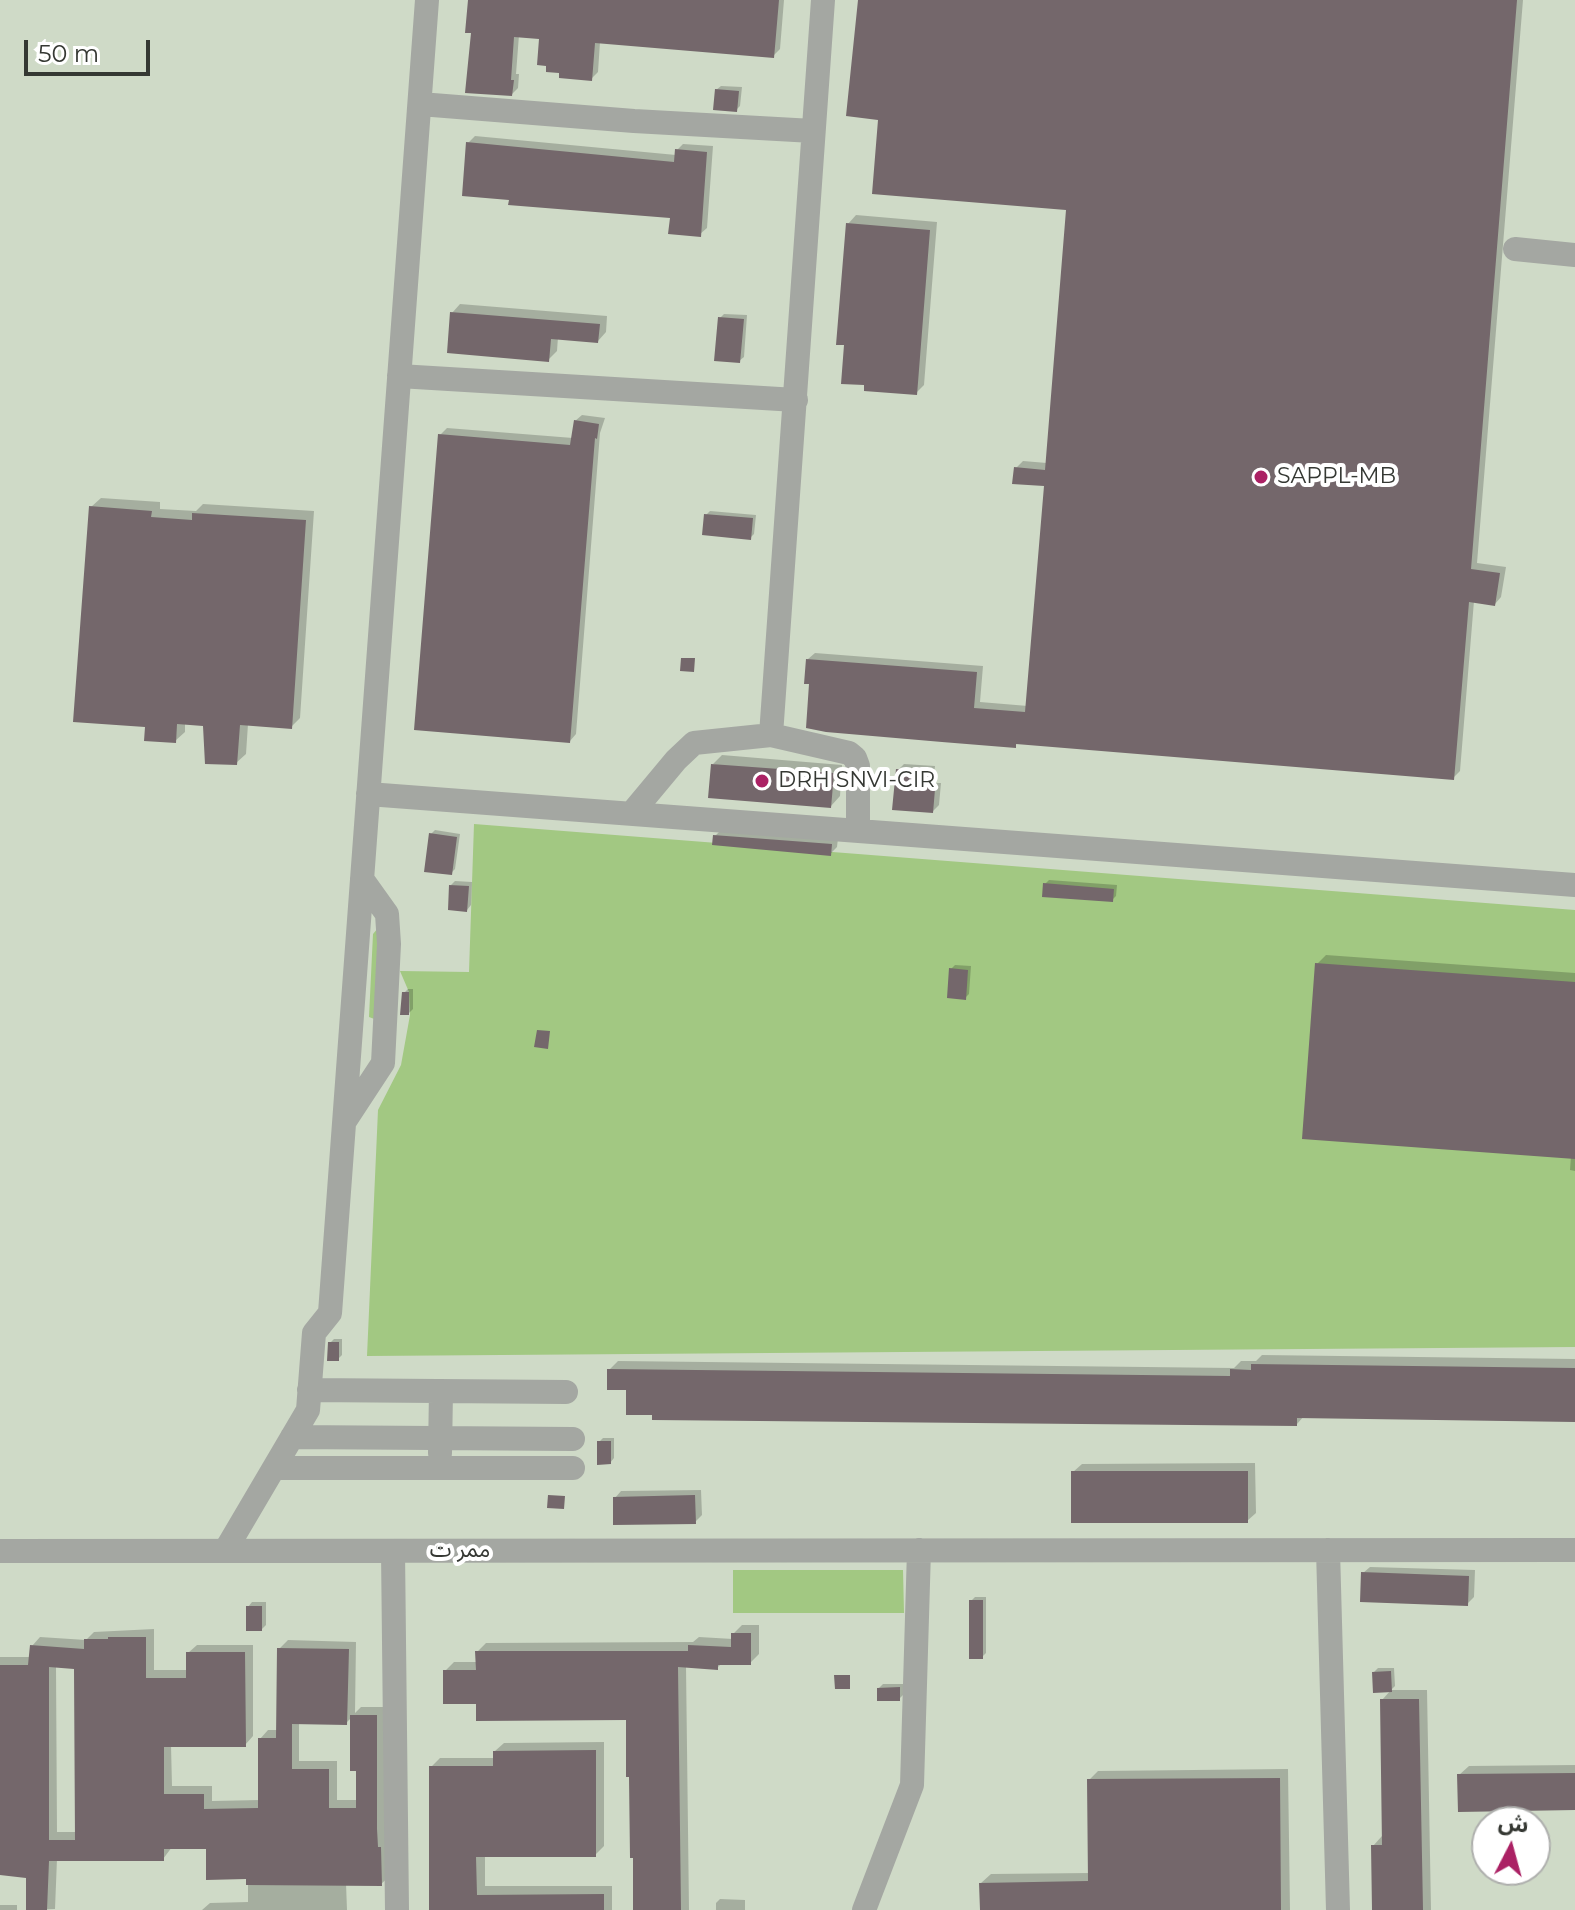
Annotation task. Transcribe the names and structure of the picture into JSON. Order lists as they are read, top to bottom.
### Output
{
  "streets": {
    "street": ["ممر ت"]
  },
  "places": ["SAPPL-MB", "DRH SNVI-CIR"],
  "scale_bar": "50 m",
  "north": "top"
}
